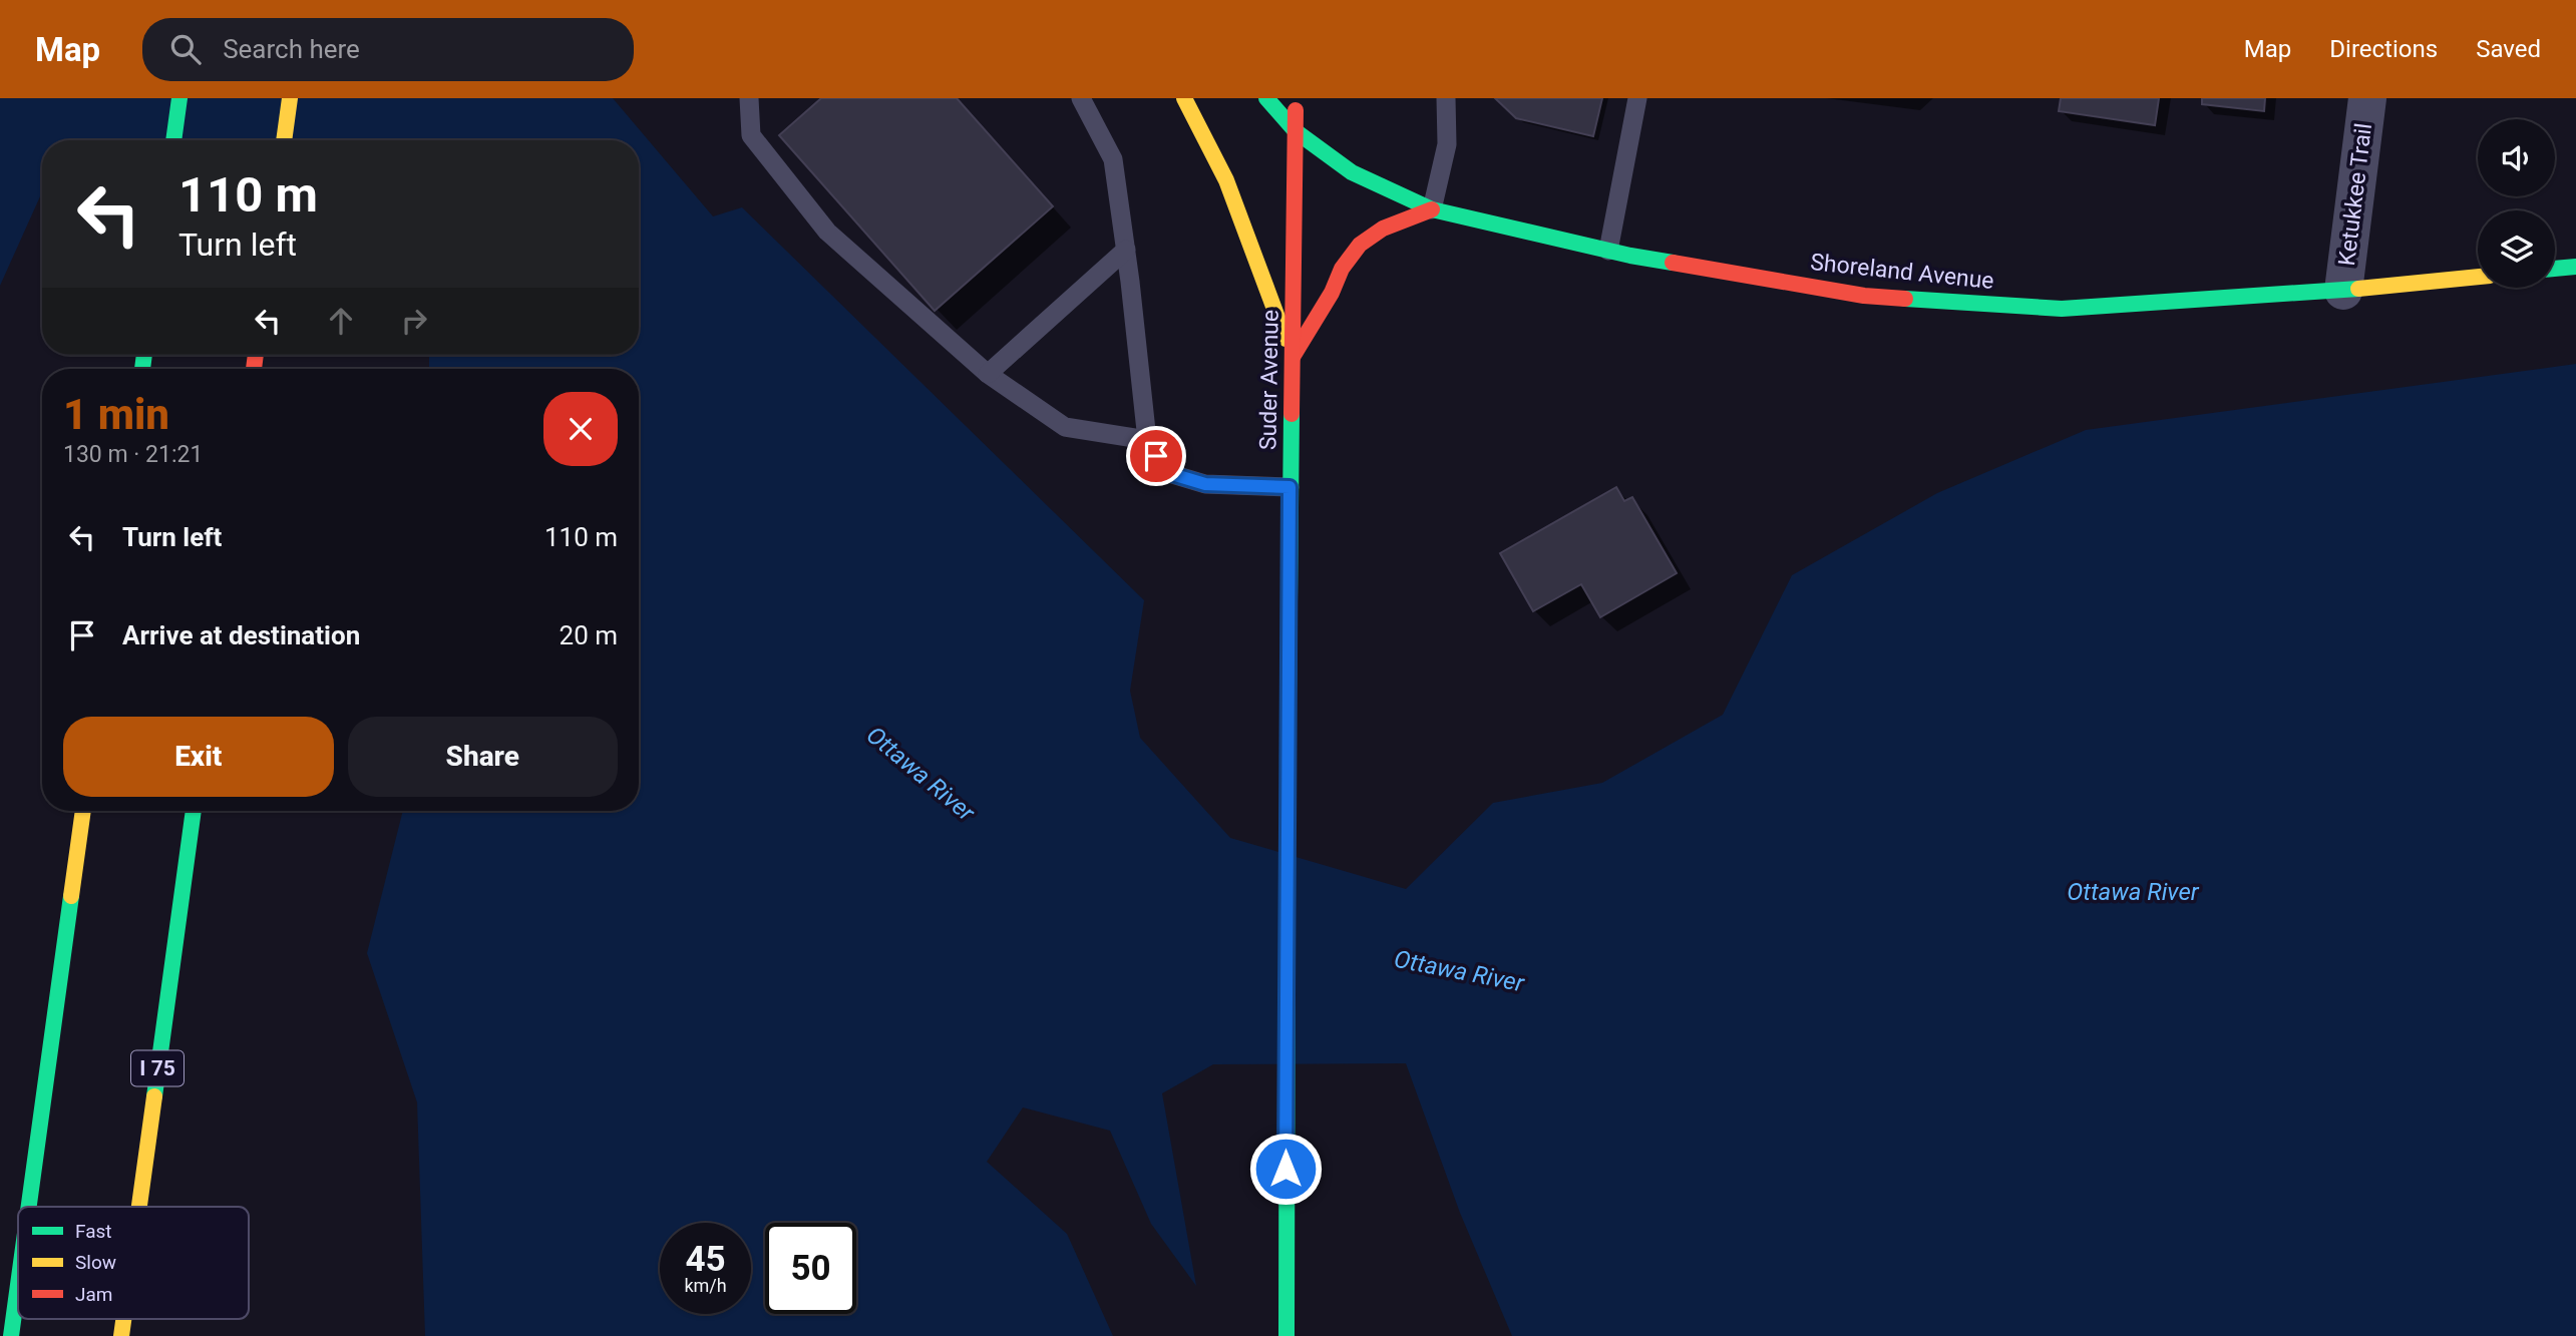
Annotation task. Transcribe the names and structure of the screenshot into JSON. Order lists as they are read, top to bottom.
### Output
{
  "streets": {
    "main road": ["Shoreland Avenue", "Suder Avenue", "I 75"],
    "street": ["Ketukkee Trail"]
  },
  "crossings": [
    ["Ketukkee Trail", "Shoreland Avenue"],
    ["Shoreland Avenue", "Suder Avenue"]
  ],
  "water": ["Ottawa River"],
  "legend": ["Fast", "Slow", "Jam"],
  "page": {
    "header": "Map",
    "search": "Search here",
    "nav": ["Map", "Directions", "Saved"],
    "turn": ["110 m", "Turn left"],
    "heading": ["1 min", "130 m · 21:21"],
    "list": [
      {
        "name": "Turn left",
        "value": "110 m"
      },
      {
        "name": "Arrive at destination",
        "value": "20 m"
      }
    ],
    "buttons": ["Exit", "Share"],
    "speed": "45 km/h",
    "limit": "50"
  }
}
